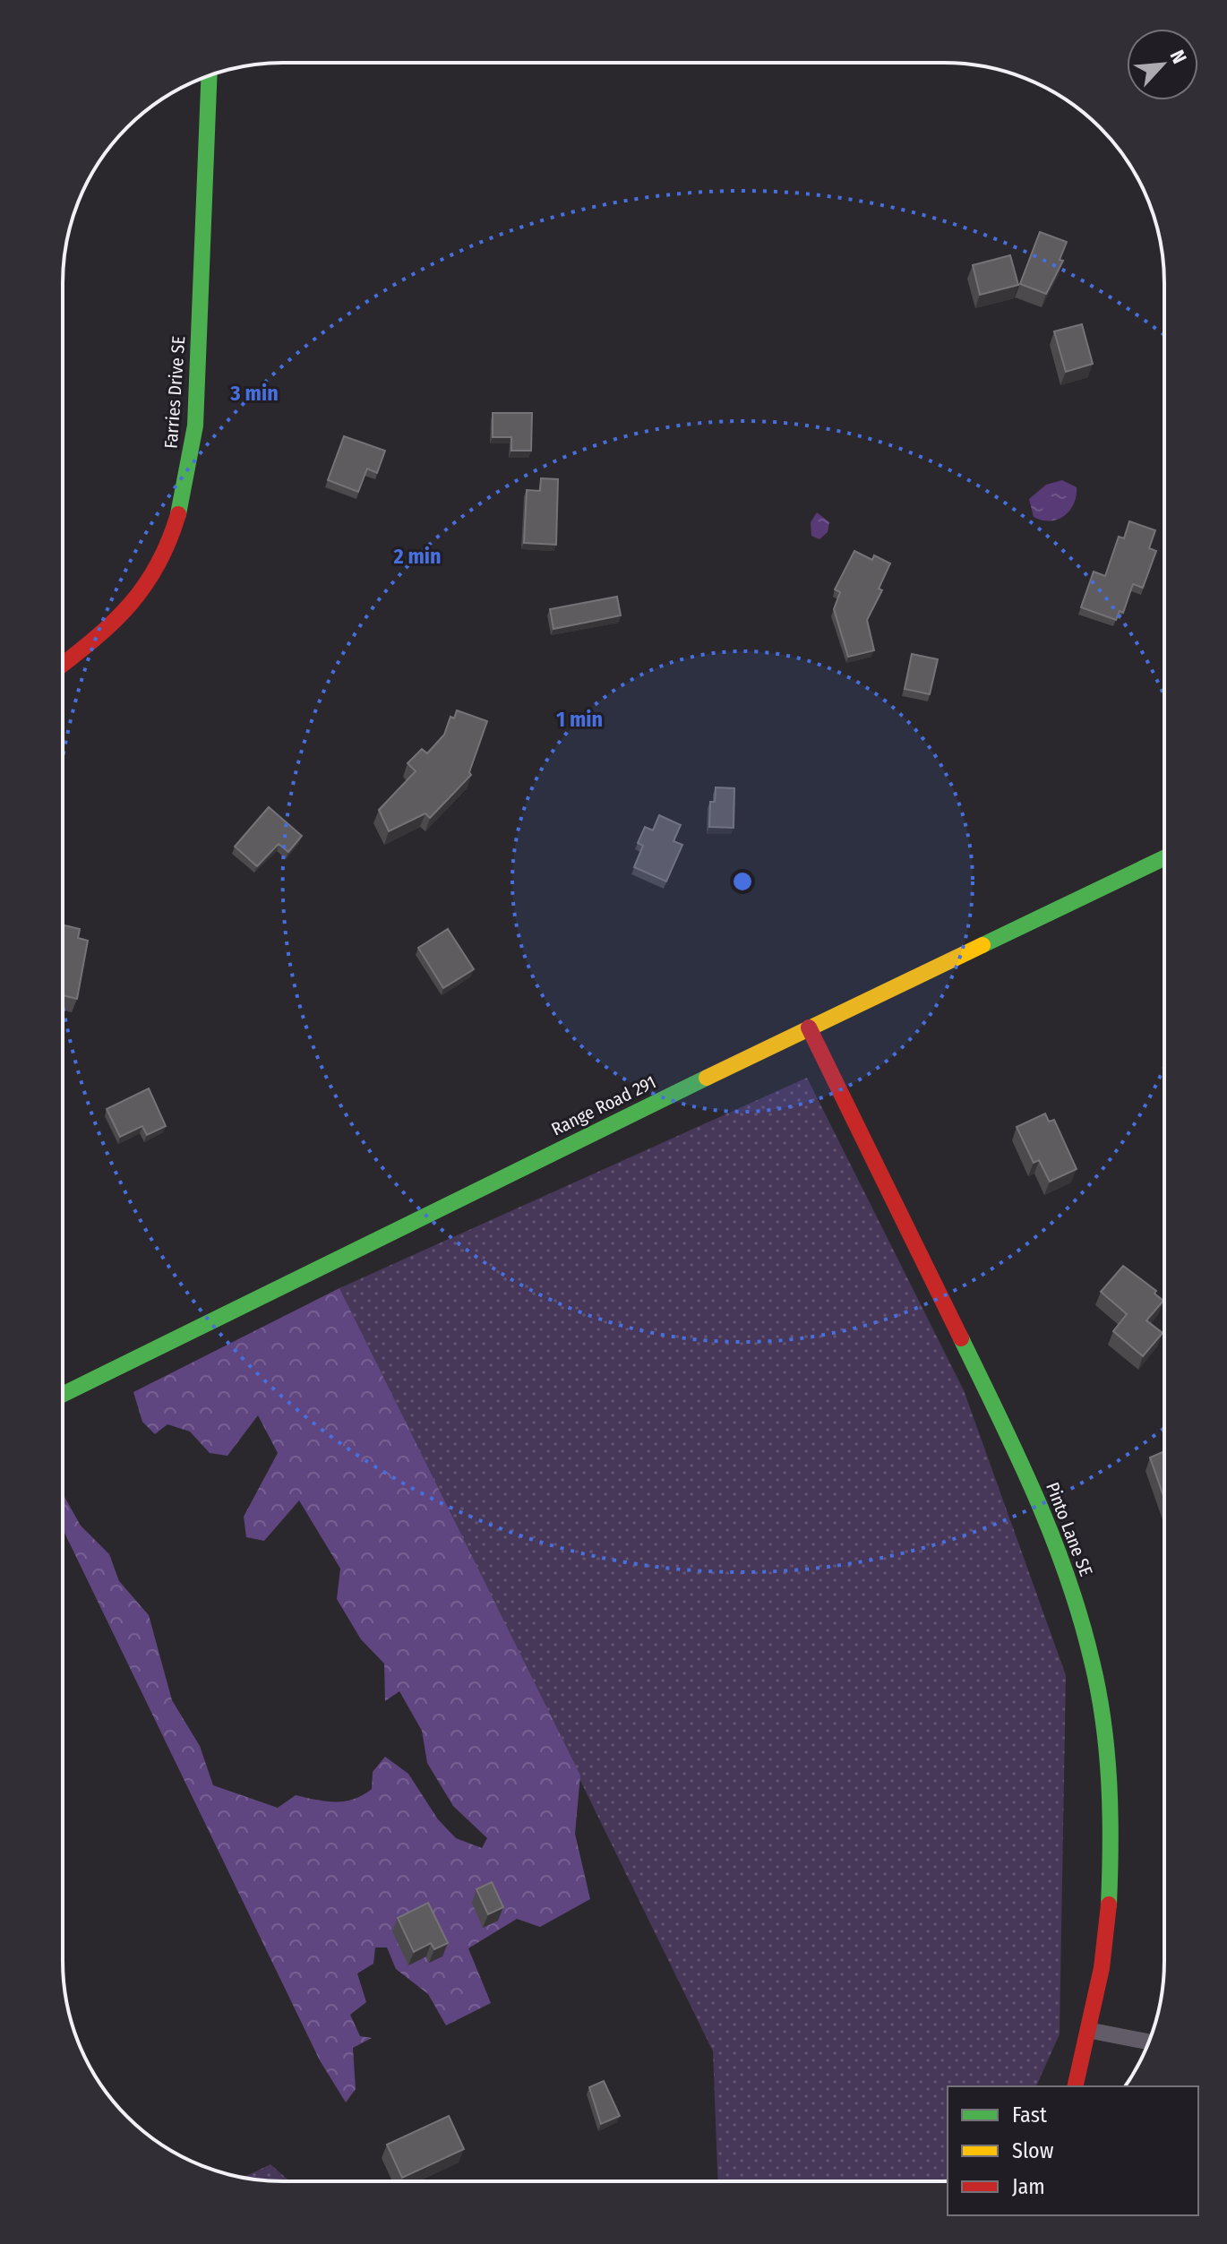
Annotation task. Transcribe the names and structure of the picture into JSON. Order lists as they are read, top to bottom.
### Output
{
  "streets": {
    "street": ["Farries Drive SE", "Range Road 291", "Pinto Lane SE"]
  },
  "crossings": [
    ["Range Road 291", "Pinto Lane SE"]
  ],
  "legend": ["Fast", "Slow", "Jam"],
  "north": "top right",
  "rings": ["3 min", "2 min", "1 min"]
}
